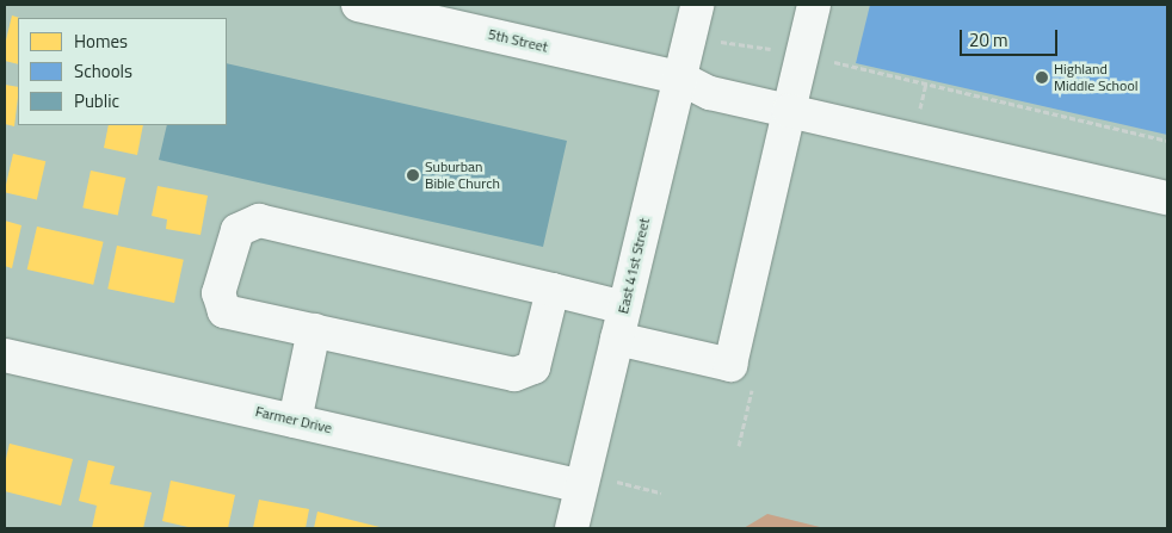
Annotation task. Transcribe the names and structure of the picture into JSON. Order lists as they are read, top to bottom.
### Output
{
  "streets": {
    "street": ["5th Street", "East 41st Street", "Farmer Drive"]
  },
  "crossings": [
    ["5th Street", "East 41st Street"],
    ["East 41st Street", "Farmer Drive"]
  ],
  "places": ["Highland Middle School", "Suburban Bible Church"],
  "legend": ["Homes", "Schools", "Public"],
  "scale_bar": "20 m"
}
